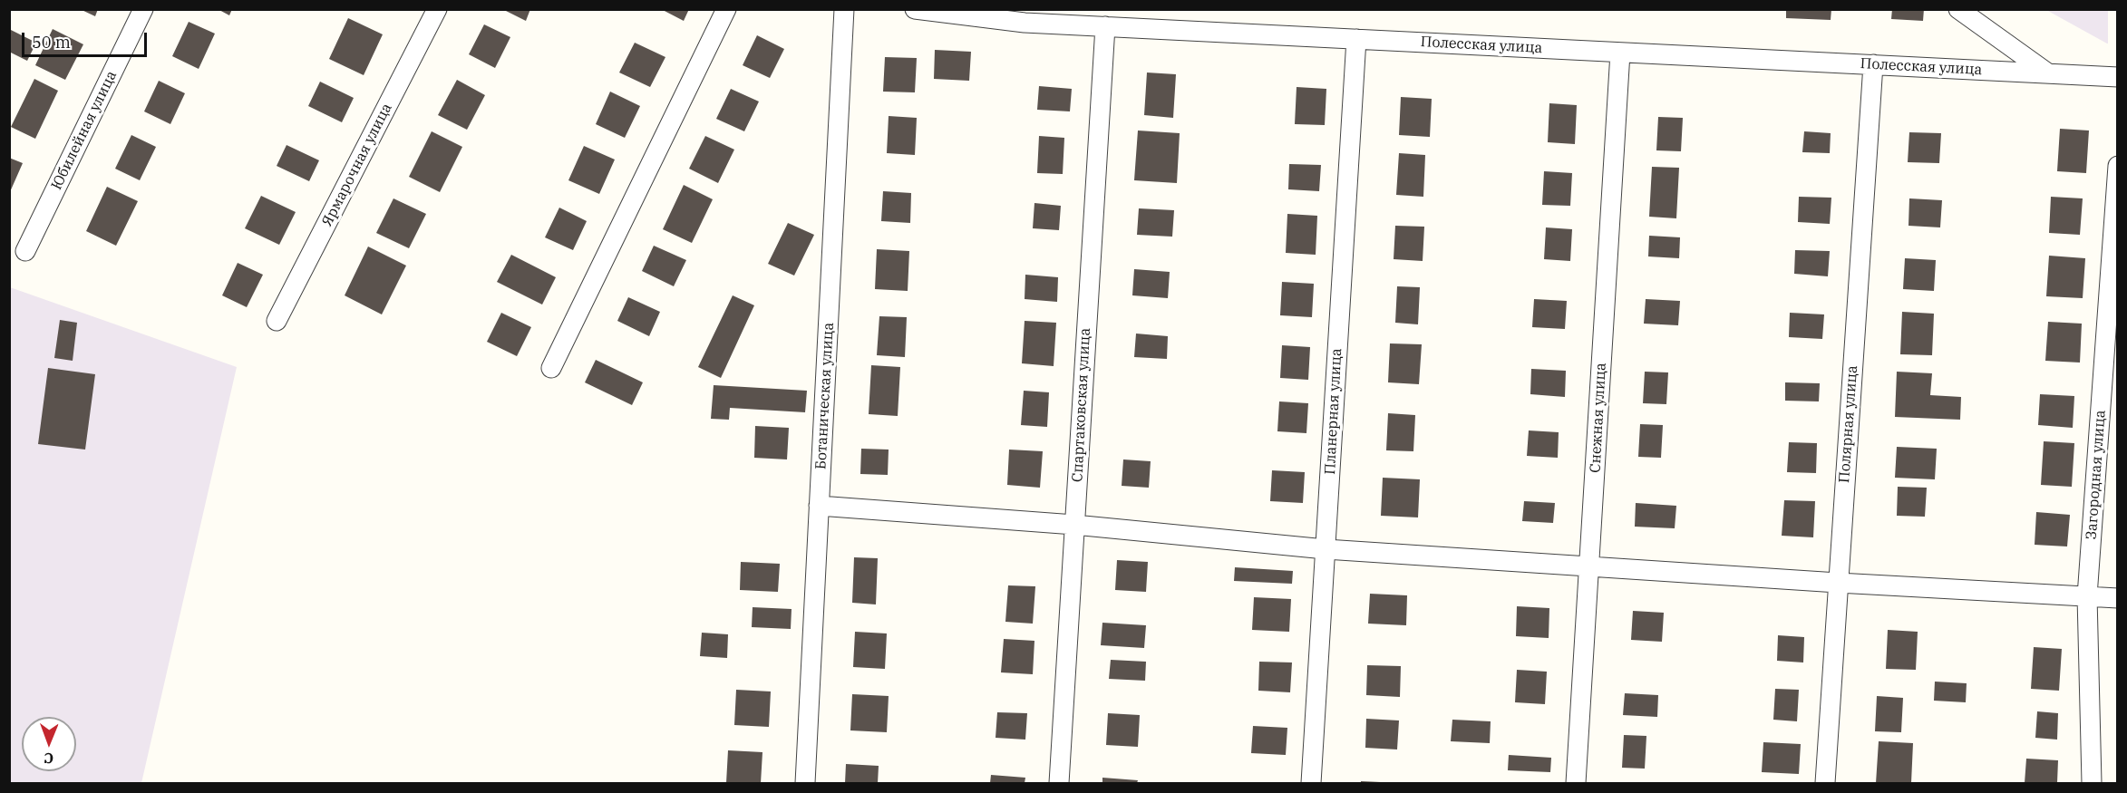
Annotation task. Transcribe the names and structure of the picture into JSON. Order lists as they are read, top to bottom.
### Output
{
  "streets": {
    "street": [
      "Полесская улица",
      "Юбилейная улица",
      "Ярмарочная улица",
      "Ботаническая улица",
      "Спартаковская улица",
      "Планерная улица",
      "Снежная улица",
      "Полярная улица",
      "Загородная улица"
    ]
  },
  "crossings": [
    ["Полесская улица", "Спартаковская улица"],
    ["Полесская улица", "Планерная улица"],
    ["Полесская улица", "Снежная улица"],
    ["Полесская улица", "Полярная улица"]
  ],
  "scale_bar": "50 m",
  "north": "bottom"
}
